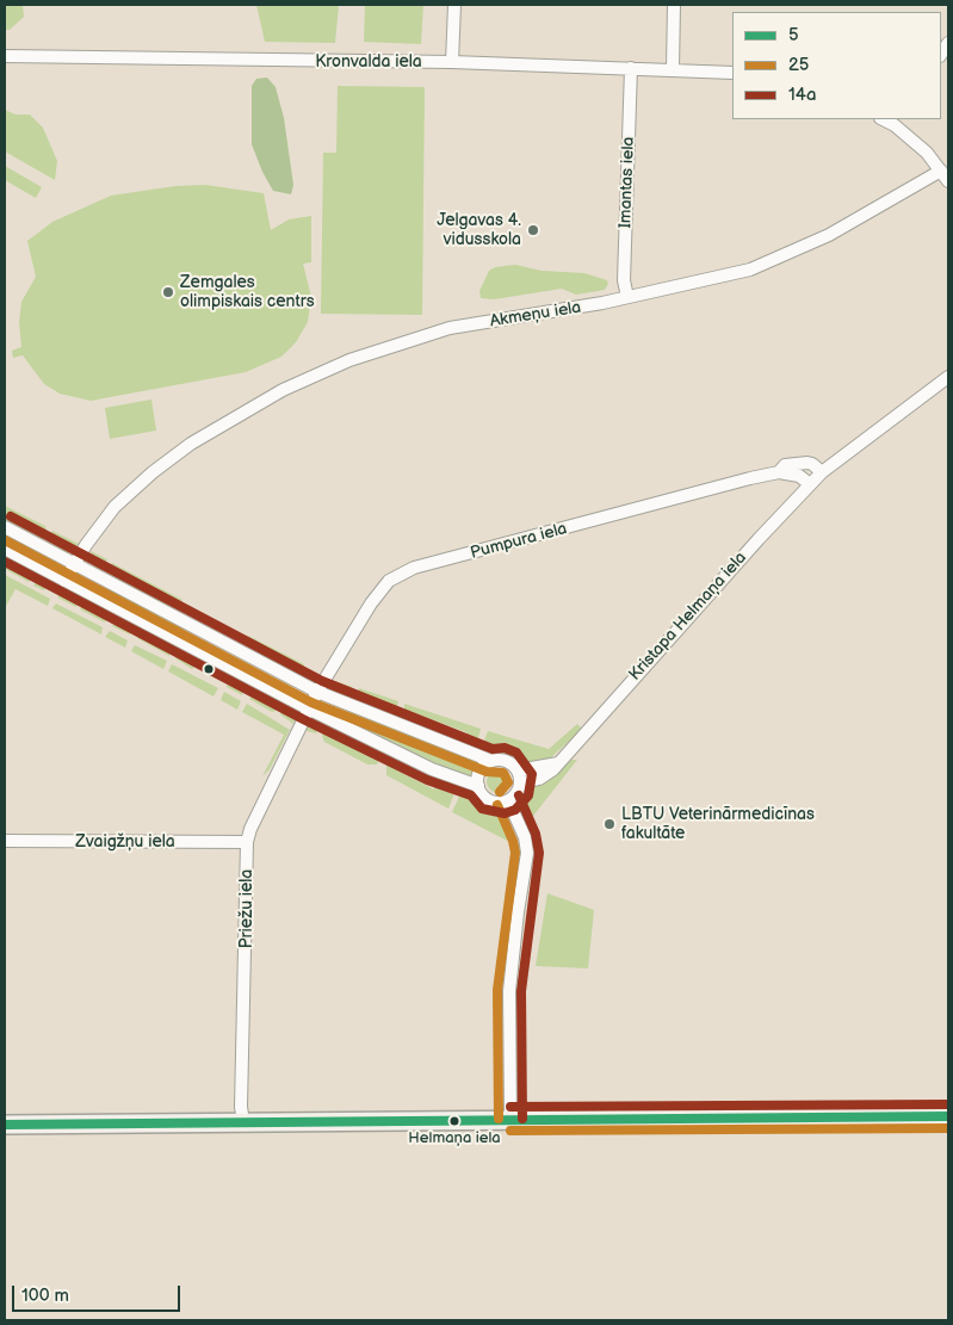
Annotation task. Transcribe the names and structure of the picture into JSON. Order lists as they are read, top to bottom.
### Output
{
  "streets": {
    "street": [
      "Kronvalda iela",
      "Imantas iela",
      "Akmeņu iela",
      "Pumpura iela",
      "Kristapa Helmaņa iela",
      "Zvaigžņu iela",
      "Priežu iela"
    ]
  },
  "crossings": [
    ["Kronvalda iela", "Imantas iela"],
    ["Imantas iela", "Akmeņu iela"],
    ["Pumpura iela", "Kristapa Helmaņa iela"],
    ["Pumpura iela", "Priežu iela"],
    ["Zvaigžņu iela", "Priežu iela"]
  ],
  "places": [
    "Jelgavas 4. vidusskola",
    "Zemgales olimpiskais centrs",
    "LBTU Veterinārmedicīnas fakultāte",
    "Helmaņa iela"
  ],
  "lines": ["transit line 14a", "transit line 25", "transit line 5"],
  "legend": ["5", "25", "14a"],
  "scale_bar": "100 m"
}
